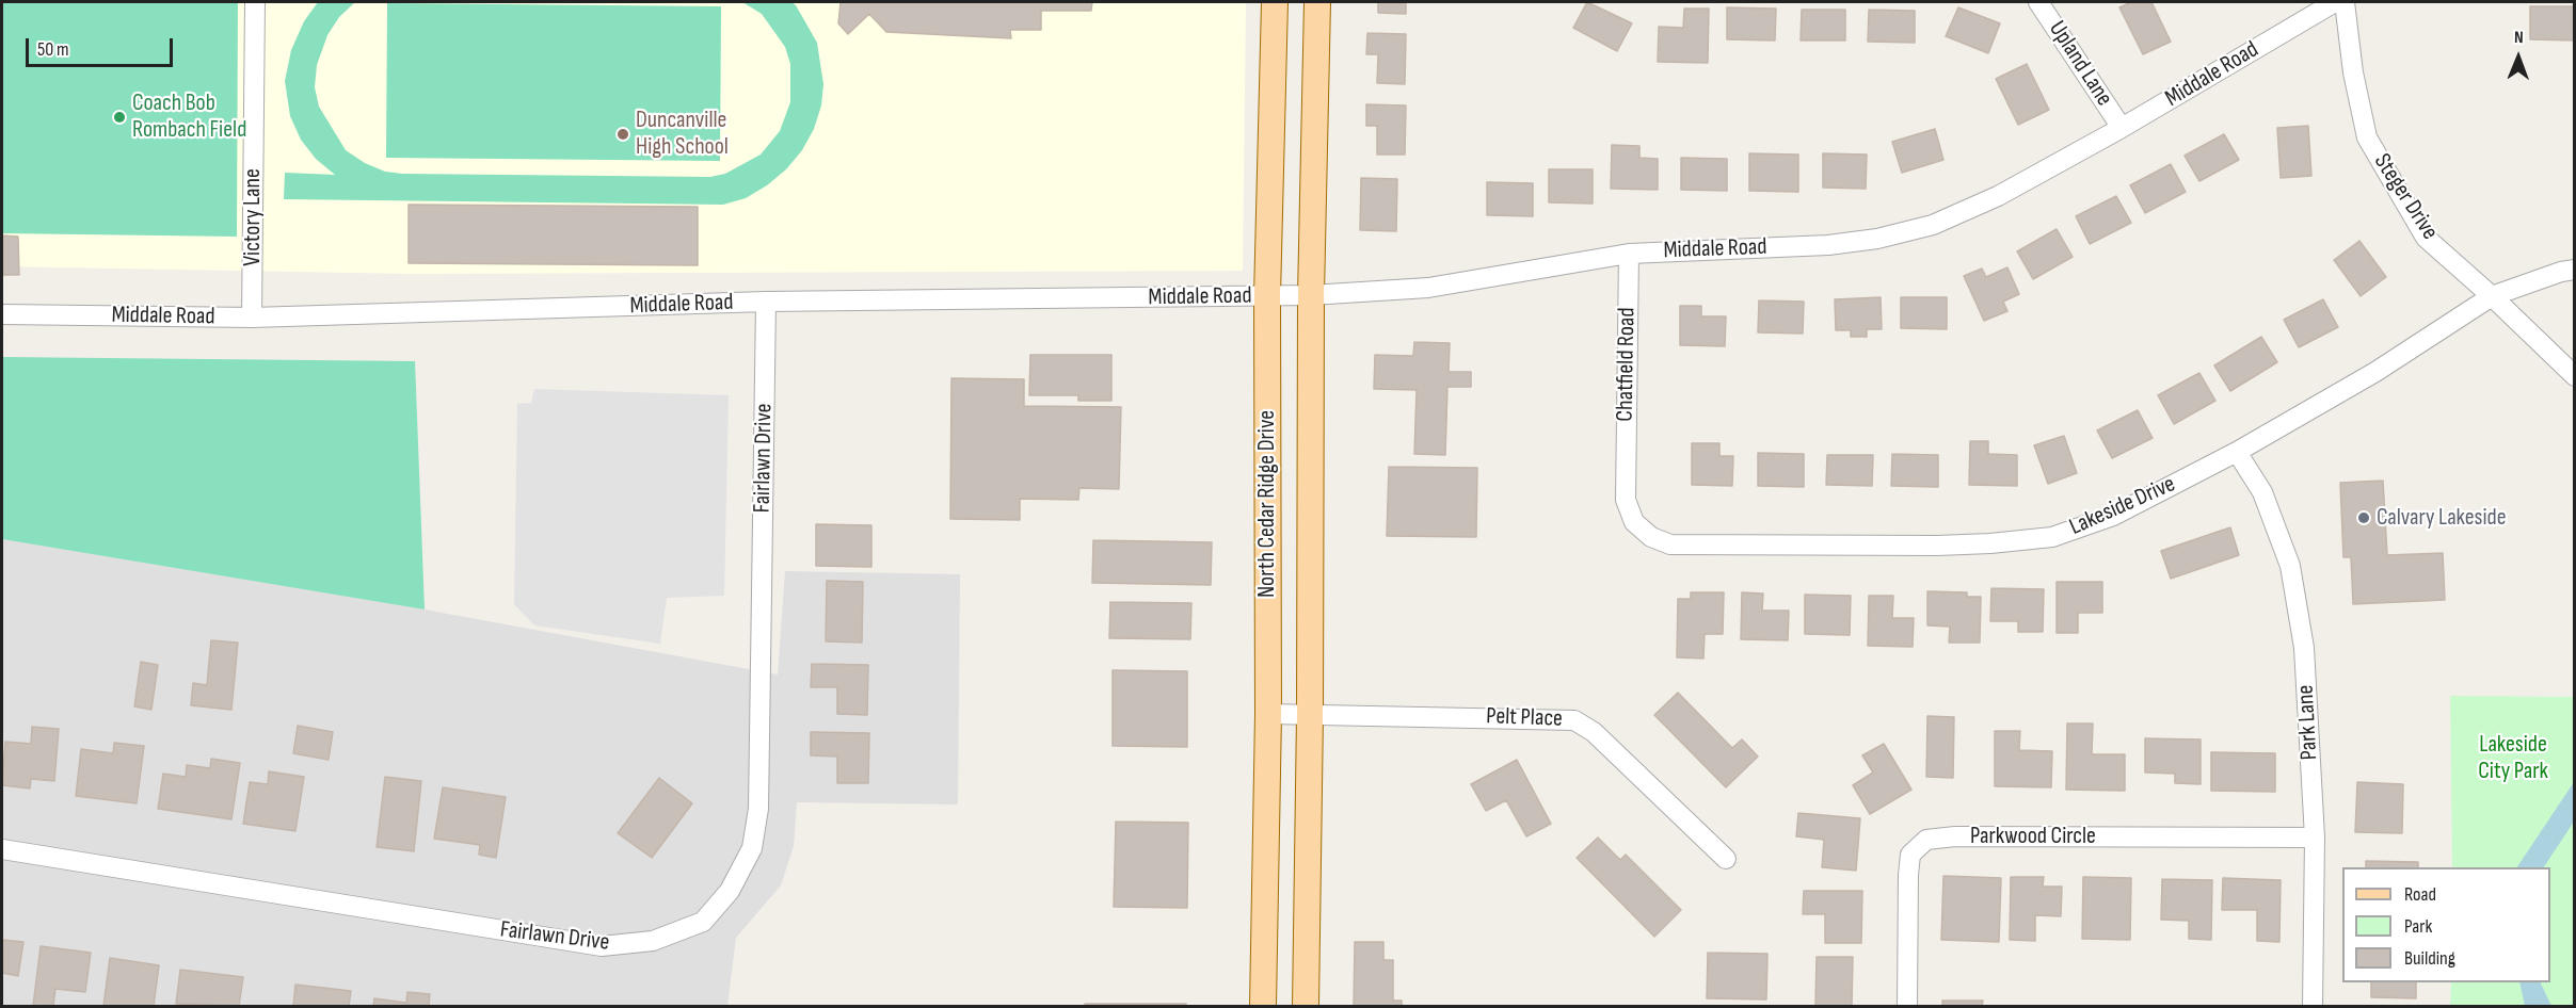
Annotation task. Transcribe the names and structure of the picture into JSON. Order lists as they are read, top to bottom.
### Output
{
  "streets": {
    "main road": ["North Cedar Ridge Drive"],
    "street": [
      "Upland Lane",
      "Middale Road",
      "Steger Drive",
      "Victory Lane",
      "Chatfield Road",
      "Fairlawn Drive",
      "Lakeside Drive",
      "Pelt Place",
      "Park Lane",
      "Parkwood Circle"
    ]
  },
  "crossings": [
    ["Upland Lane", "Middale Road"],
    ["Middale Road", "Victory Lane"],
    ["Middale Road", "Chatfield Road"],
    ["Middale Road", "Fairlawn Drive"],
    ["Middale Road", "North Cedar Ridge Drive"],
    ["Steger Drive", "Lakeside Drive"],
    ["Chatfield Road", "Lakeside Drive"],
    ["North Cedar Ridge Drive", "Pelt Place"],
    ["Lakeside Drive", "Park Lane"],
    ["Park Lane", "Parkwood Circle"]
  ],
  "parks": ["Lakeside City Park"],
  "places": ["Coach Bob Rombach Field", "Duncanville High School", "Calvary Lakeside"],
  "legend": ["Road", "Park", "Building"],
  "scale_bar": "50 m",
  "north": "top"
}
